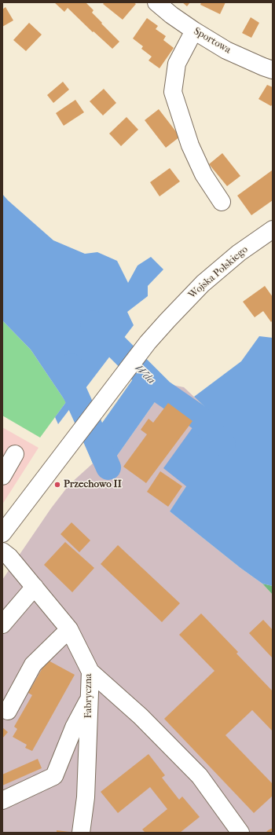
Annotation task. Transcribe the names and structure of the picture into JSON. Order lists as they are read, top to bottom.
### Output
{
  "streets": {
    "street": ["Sportowa", "Wojska Polskiego", "Fabryczna"]
  },
  "water": ["Wda"],
  "places": ["Przechowo II"]
}
